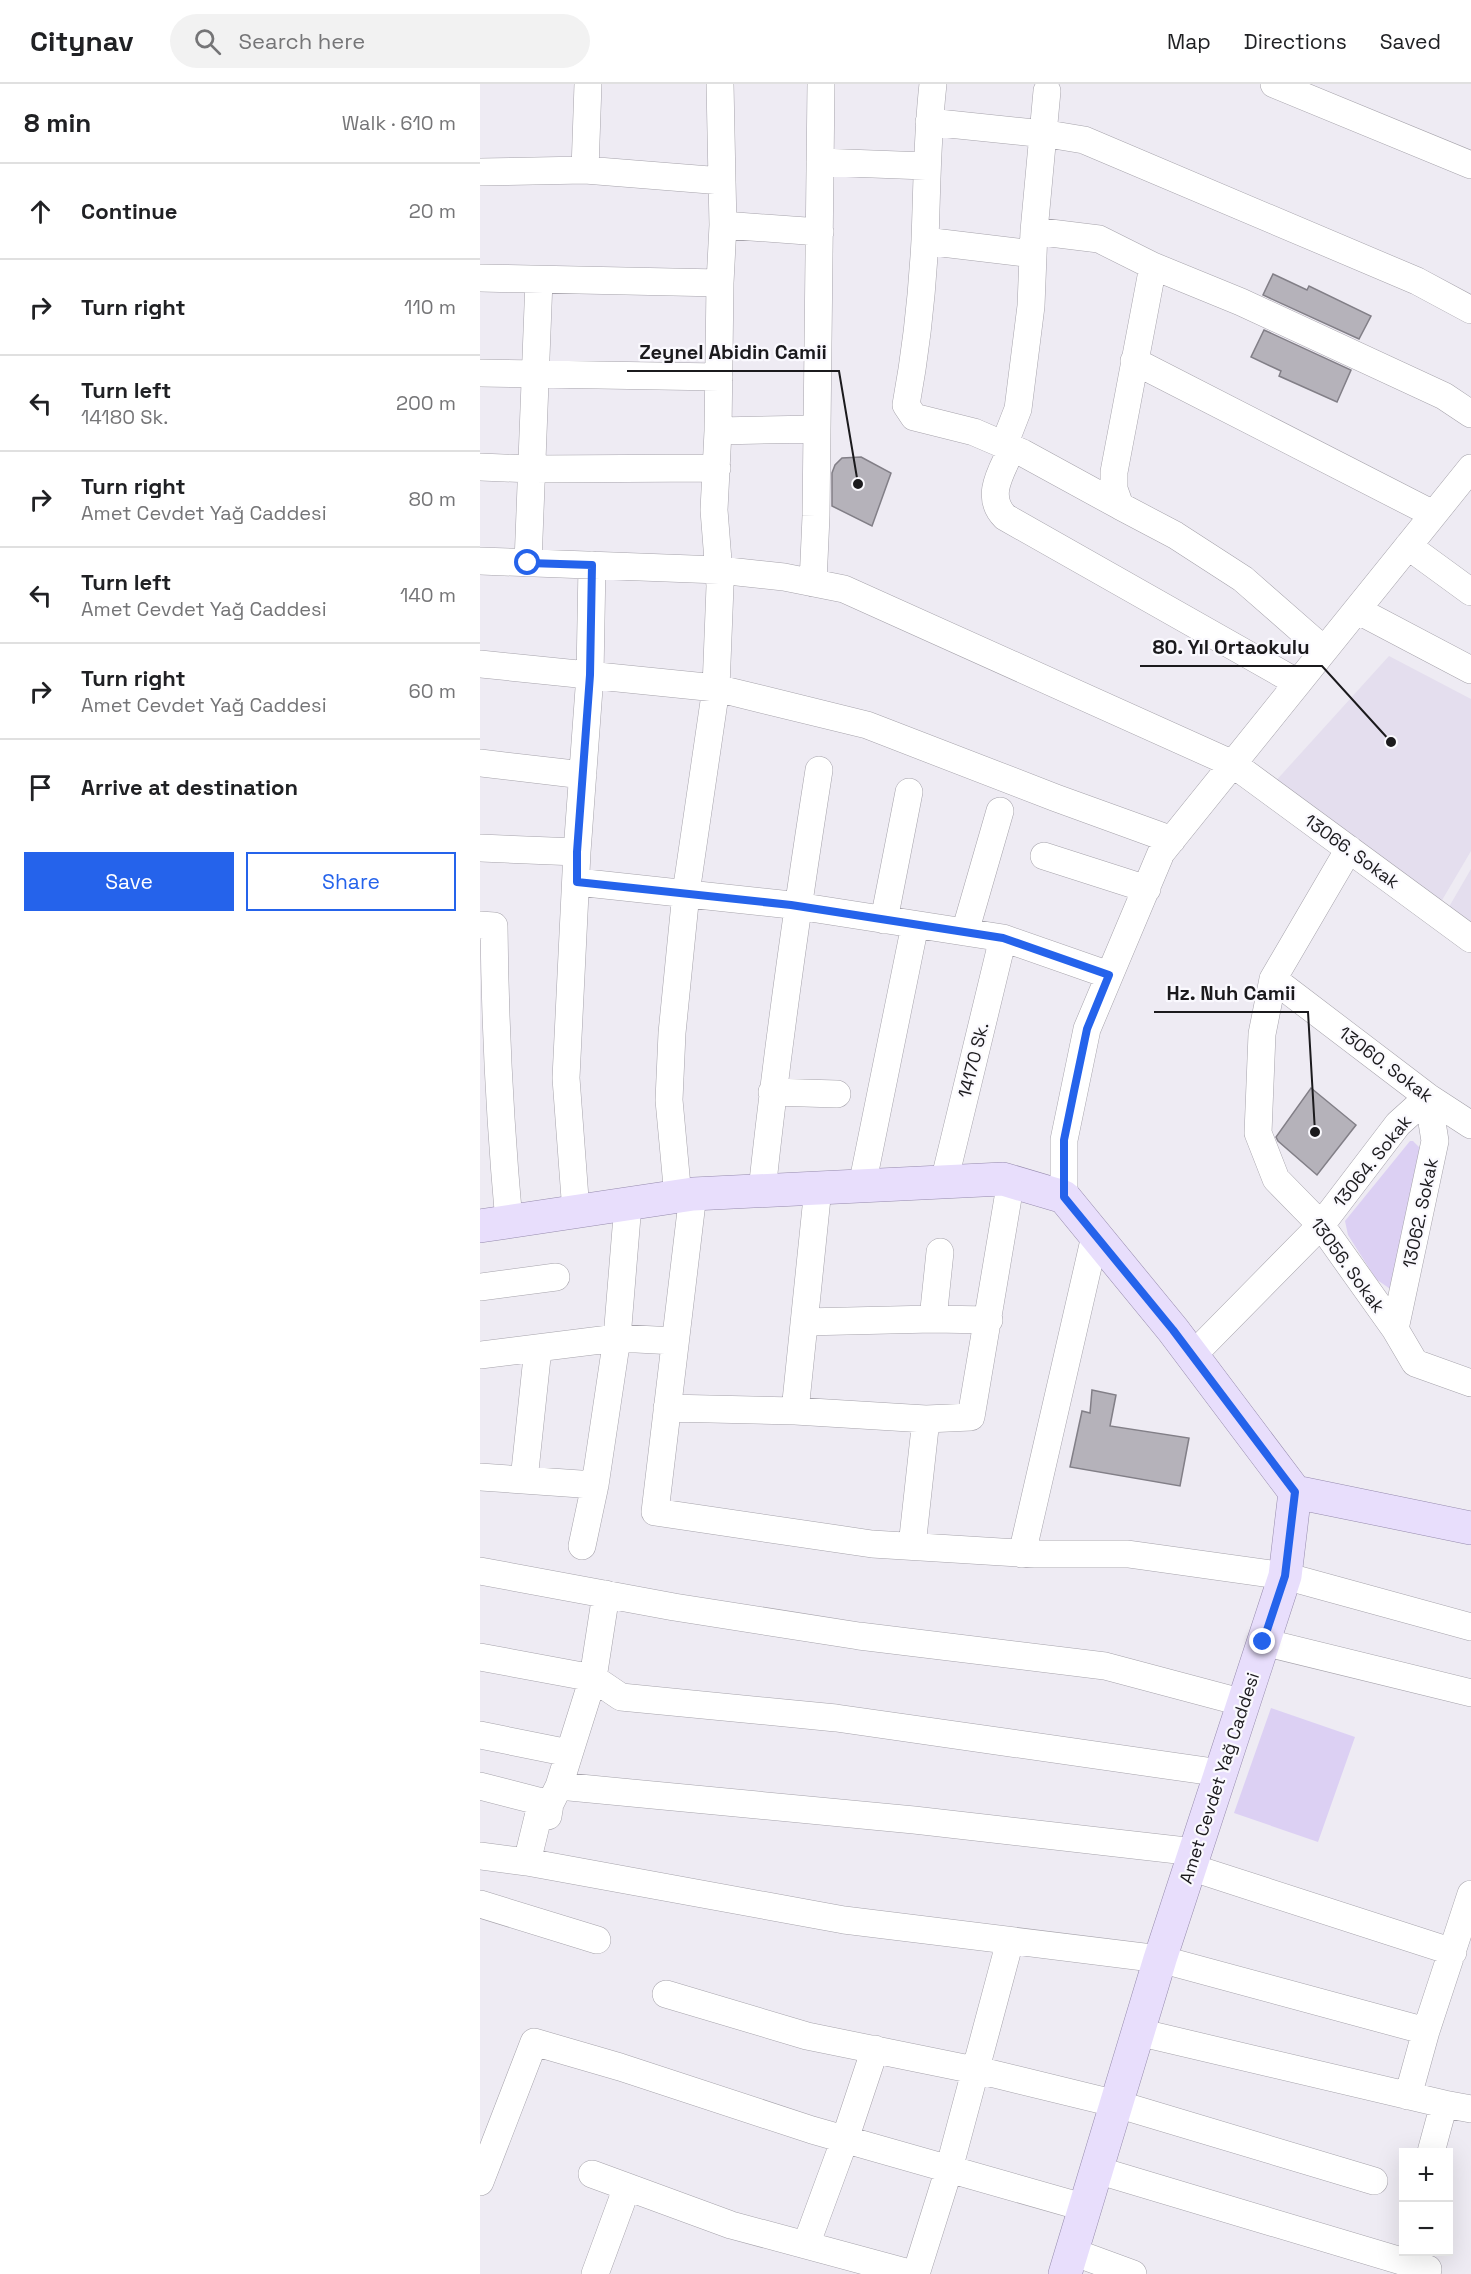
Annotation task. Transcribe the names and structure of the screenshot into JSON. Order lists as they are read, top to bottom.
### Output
{
  "streets": {
    "main road": ["Amet Cevdet Yağ Caddesi"],
    "street": [
      "13066. Sokak",
      "14170 Sk.",
      "13060. Sokak",
      "13064. Sokak",
      "13062. Sokak",
      "13056. Sokak"
    ]
  },
  "crossings": [
    ["13066. Sokak", "13056. Sokak"],
    ["13060. Sokak", "13064. Sokak"],
    ["13060. Sokak", "13062. Sokak"],
    ["13060. Sokak", "13056. Sokak"],
    ["13064. Sokak", "13062. Sokak"],
    ["13064. Sokak", "13056. Sokak"],
    ["13062. Sokak", "13056. Sokak"]
  ],
  "places": ["Zeynel Abidin Camii", "80. Yıl Ortaokulu", "Hz. Nuh Camii"],
  "page": {
    "header": "Citynav",
    "search": "Search here",
    "nav": ["Map", "Directions", "Saved"],
    "heading": ["8 min", "Walk · 610 m"],
    "list": [
      ["Continue", "20 m"],
      ["Turn right", "110 m"],
      ["Turn left", "14180 Sk.", "200 m"],
      ["Turn right", "Amet Cevdet Yağ Caddesi", "80 m"],
      ["Turn left", "Amet Cevdet Yağ Caddesi", "140 m"],
      ["Turn right", "Amet Cevdet Yağ Caddesi", "60 m"],
      "Arrive at destination"
    ],
    "buttons": ["Save", "Share"],
    "map_buttons": ["+", "−"]
  }
}
